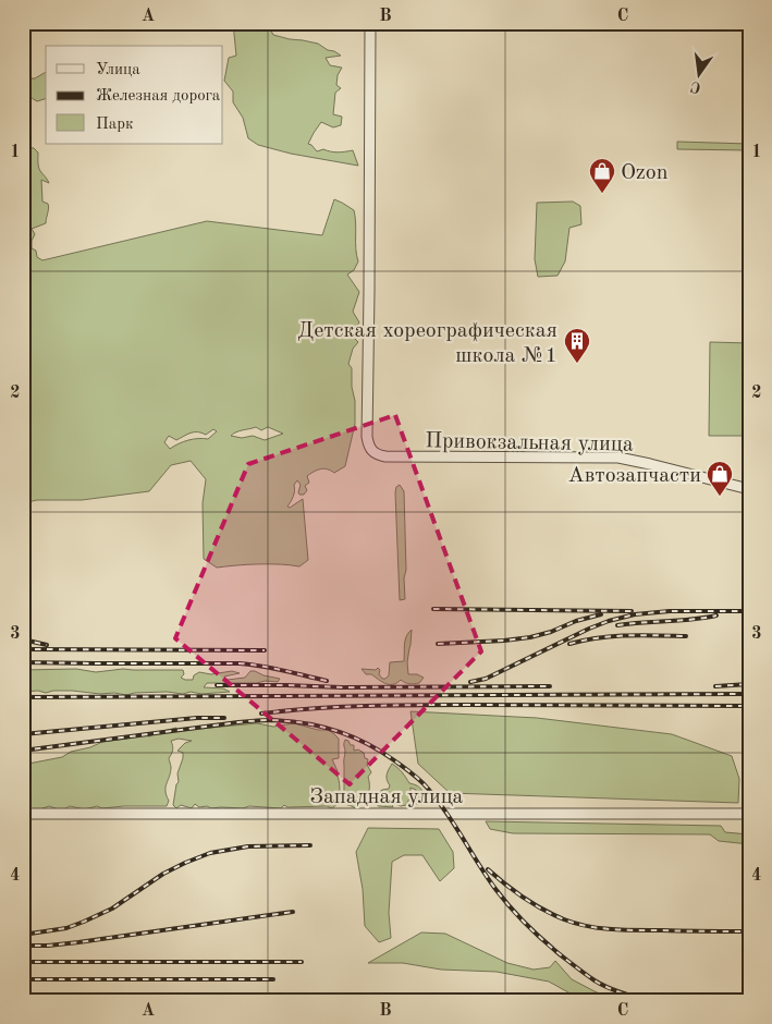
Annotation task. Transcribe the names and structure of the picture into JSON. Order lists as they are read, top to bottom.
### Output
{
  "streets": {
    "street": ["Привокзальная улица", "Западная улица"]
  },
  "places": {
    "shop": ["Ozon", "Автозапчасти"],
    "building": ["Детская хореографическая школа №1"]
  },
  "legend": ["Улица", "Железная дорога", "Парк"],
  "north": "bottom",
  "grid": {
    "columns": ["A", "B", "C"],
    "rows": [
      "1",
      "2",
      "3",
      "4"
    ]
  }
}
